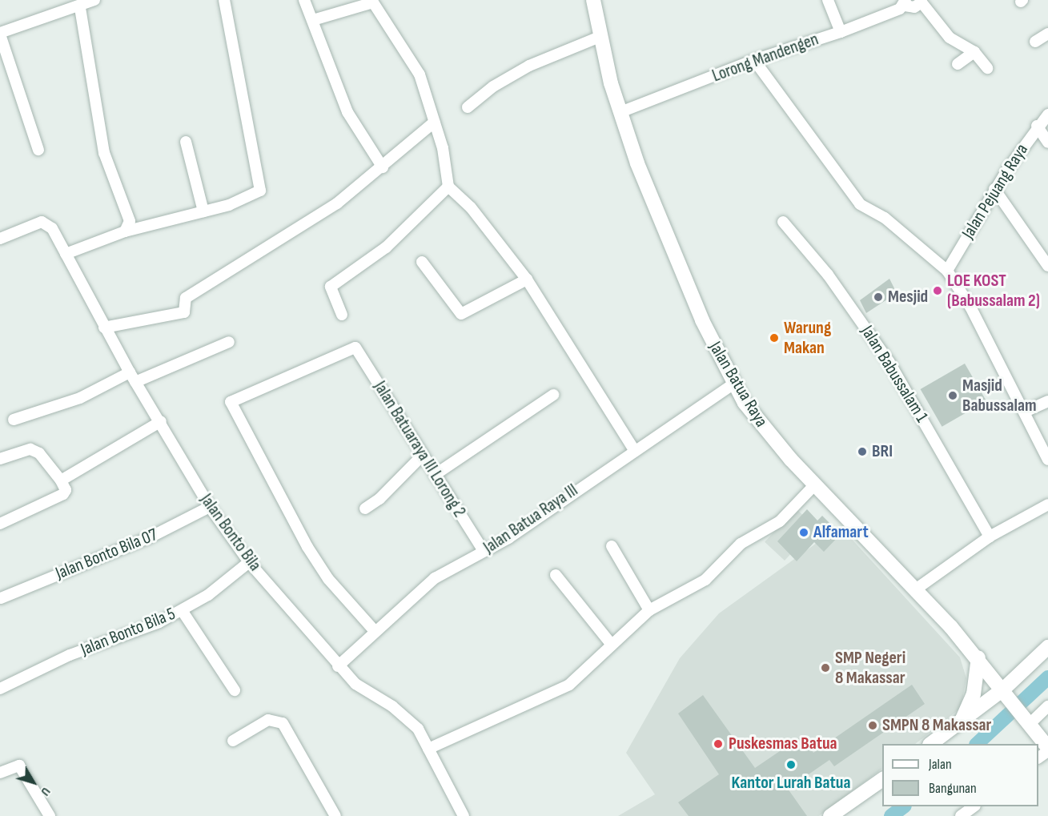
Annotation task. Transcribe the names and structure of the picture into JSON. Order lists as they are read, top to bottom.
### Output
{
  "streets": {
    "main road": ["Jalan Batua Raya"],
    "street": [
      "Lorong Mandengen",
      "Jalan Pejuang Raya",
      "Jalan Babussalam 1",
      "Jalan Batuaraya III Lorong 2",
      "Jalan Batua Raya III",
      "Jalan Bonto Bila",
      "Jalan Bonto Bila 07",
      "Jalan Bonto Bila 5"
    ]
  },
  "crossings": [
    ["Lorong Mandengen", "Jalan Batua Raya"],
    ["Jalan Batua Raya", "Jalan Batua Raya III"],
    ["Jalan Batuaraya III Lorong 2", "Jalan Batua Raya III"],
    ["Jalan Batua Raya III", "Jalan Bonto Bila"],
    ["Jalan Bonto Bila", "Jalan Bonto Bila 07"],
    ["Jalan Bonto Bila", "Jalan Bonto Bila 5"]
  ],
  "places": [
    "LOE KOST (Babussalam 2)",
    "Mesjid",
    "Warung Makan",
    "Masjid Babussalam",
    "BRI",
    "Alfamart",
    "SMP Negeri 8 Makassar",
    "SMPN 8 Makassar",
    "Puskesmas Batua",
    "Kantor Lurah Batua"
  ],
  "legend": ["Jalan", "Bangunan"],
  "north": "bottom right"
}
